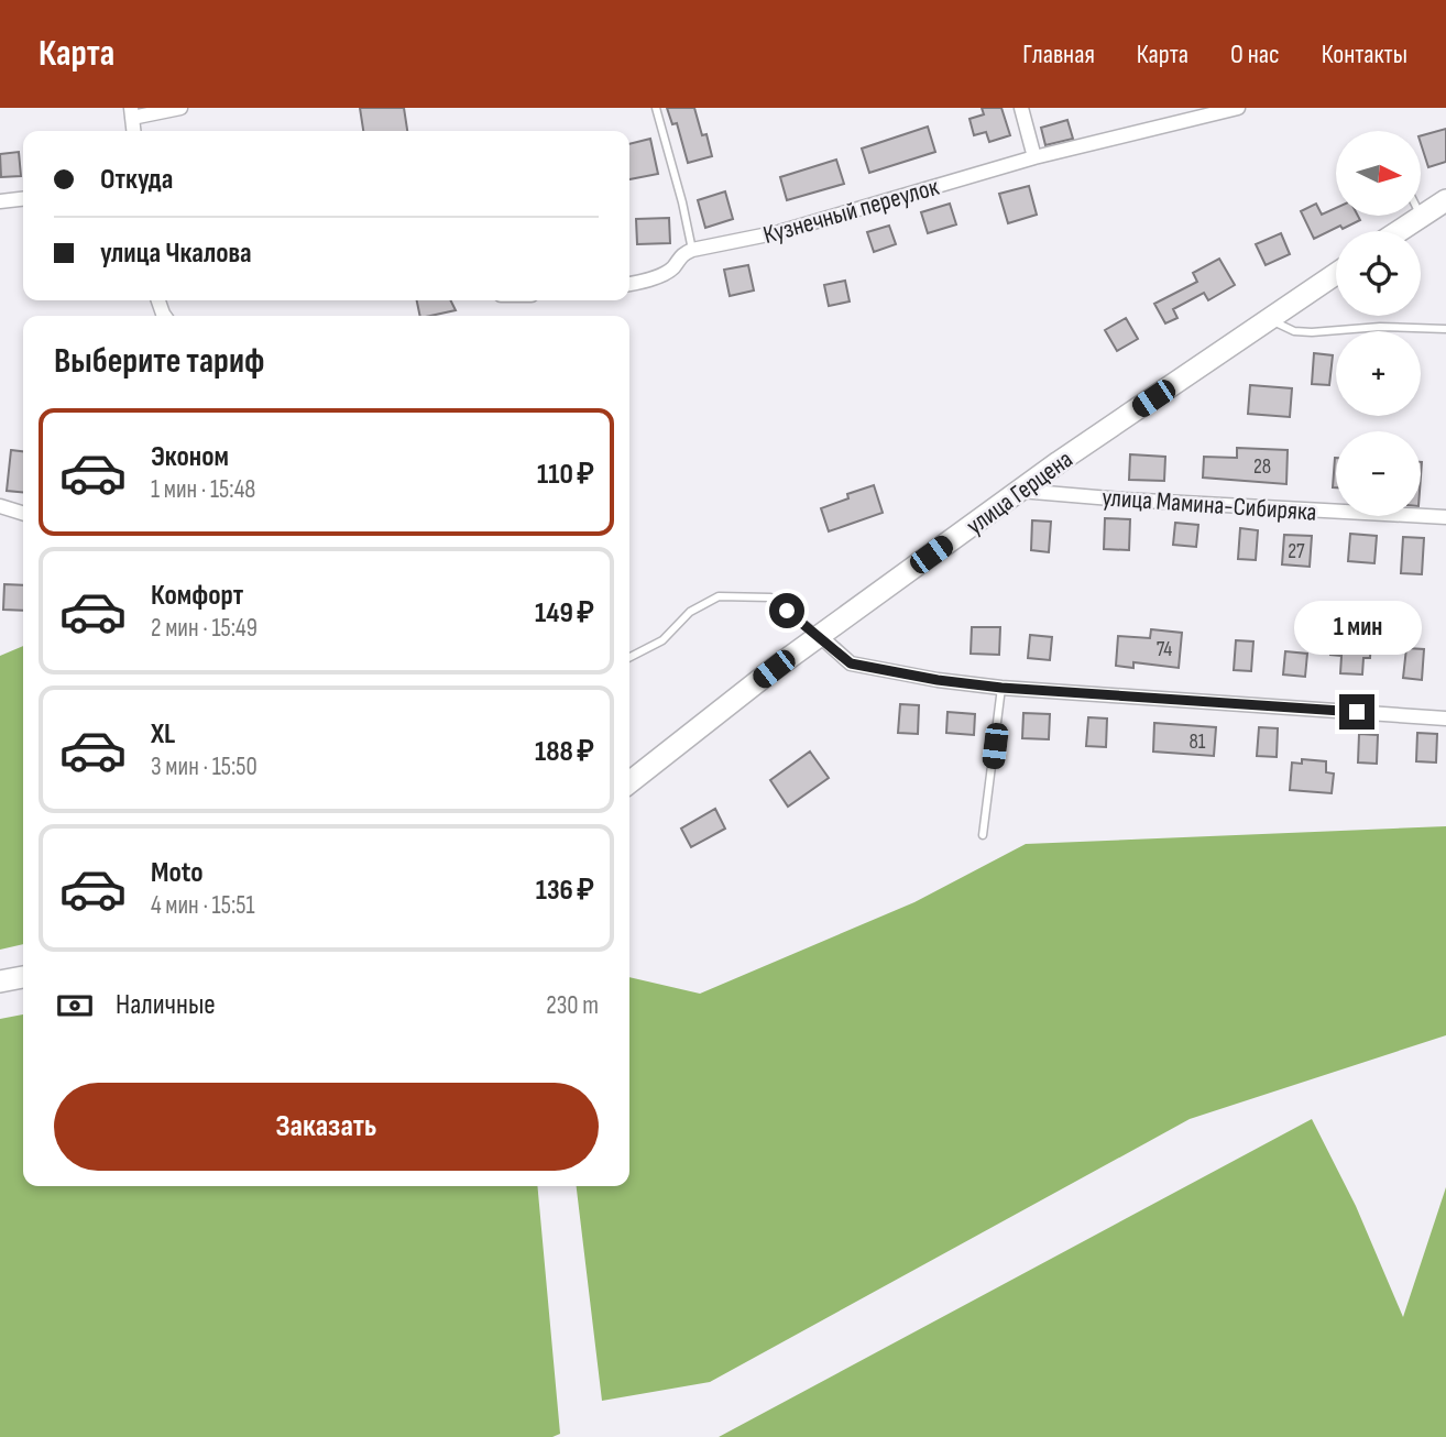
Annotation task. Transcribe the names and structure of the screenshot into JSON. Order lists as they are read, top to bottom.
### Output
{
  "streets": {
    "main road": ["улица Герцена"],
    "street": ["Кузнечный переулок", "улица Мамина-Сибиряка"]
  },
  "crossings": [
    ["улица Герцена", "улица Мамина-Сибиряка"]
  ],
  "house_numbers": [
    "28",
    "27",
    "74",
    "81"
  ],
  "north": "right",
  "page": {
    "header": "Карта",
    "nav": [
      "Главная",
      "Карта",
      "О нас",
      "Контакты"
    ],
    "map_buttons": ["+", "−"],
    "banner": ["Откуда", "улица Чкалова"],
    "heading": "Выберите тариф",
    "list": [
      {
        "name": "Эконом",
        "note": "1 мин · 15:48",
        "value": "110 ₽"
      },
      {
        "name": "Комфорт",
        "note": "2 мин · 15:49",
        "value": "149 ₽"
      },
      {
        "name": "XL",
        "note": "3 мин · 15:50",
        "value": "188 ₽"
      },
      {
        "name": "Moto",
        "note": "4 мин · 15:51",
        "value": "136 ₽"
      }
    ],
    "bubble": "1 мин",
    "pay": ["Наличные", "230 m"],
    "buttons": "Заказать"
  }
}
